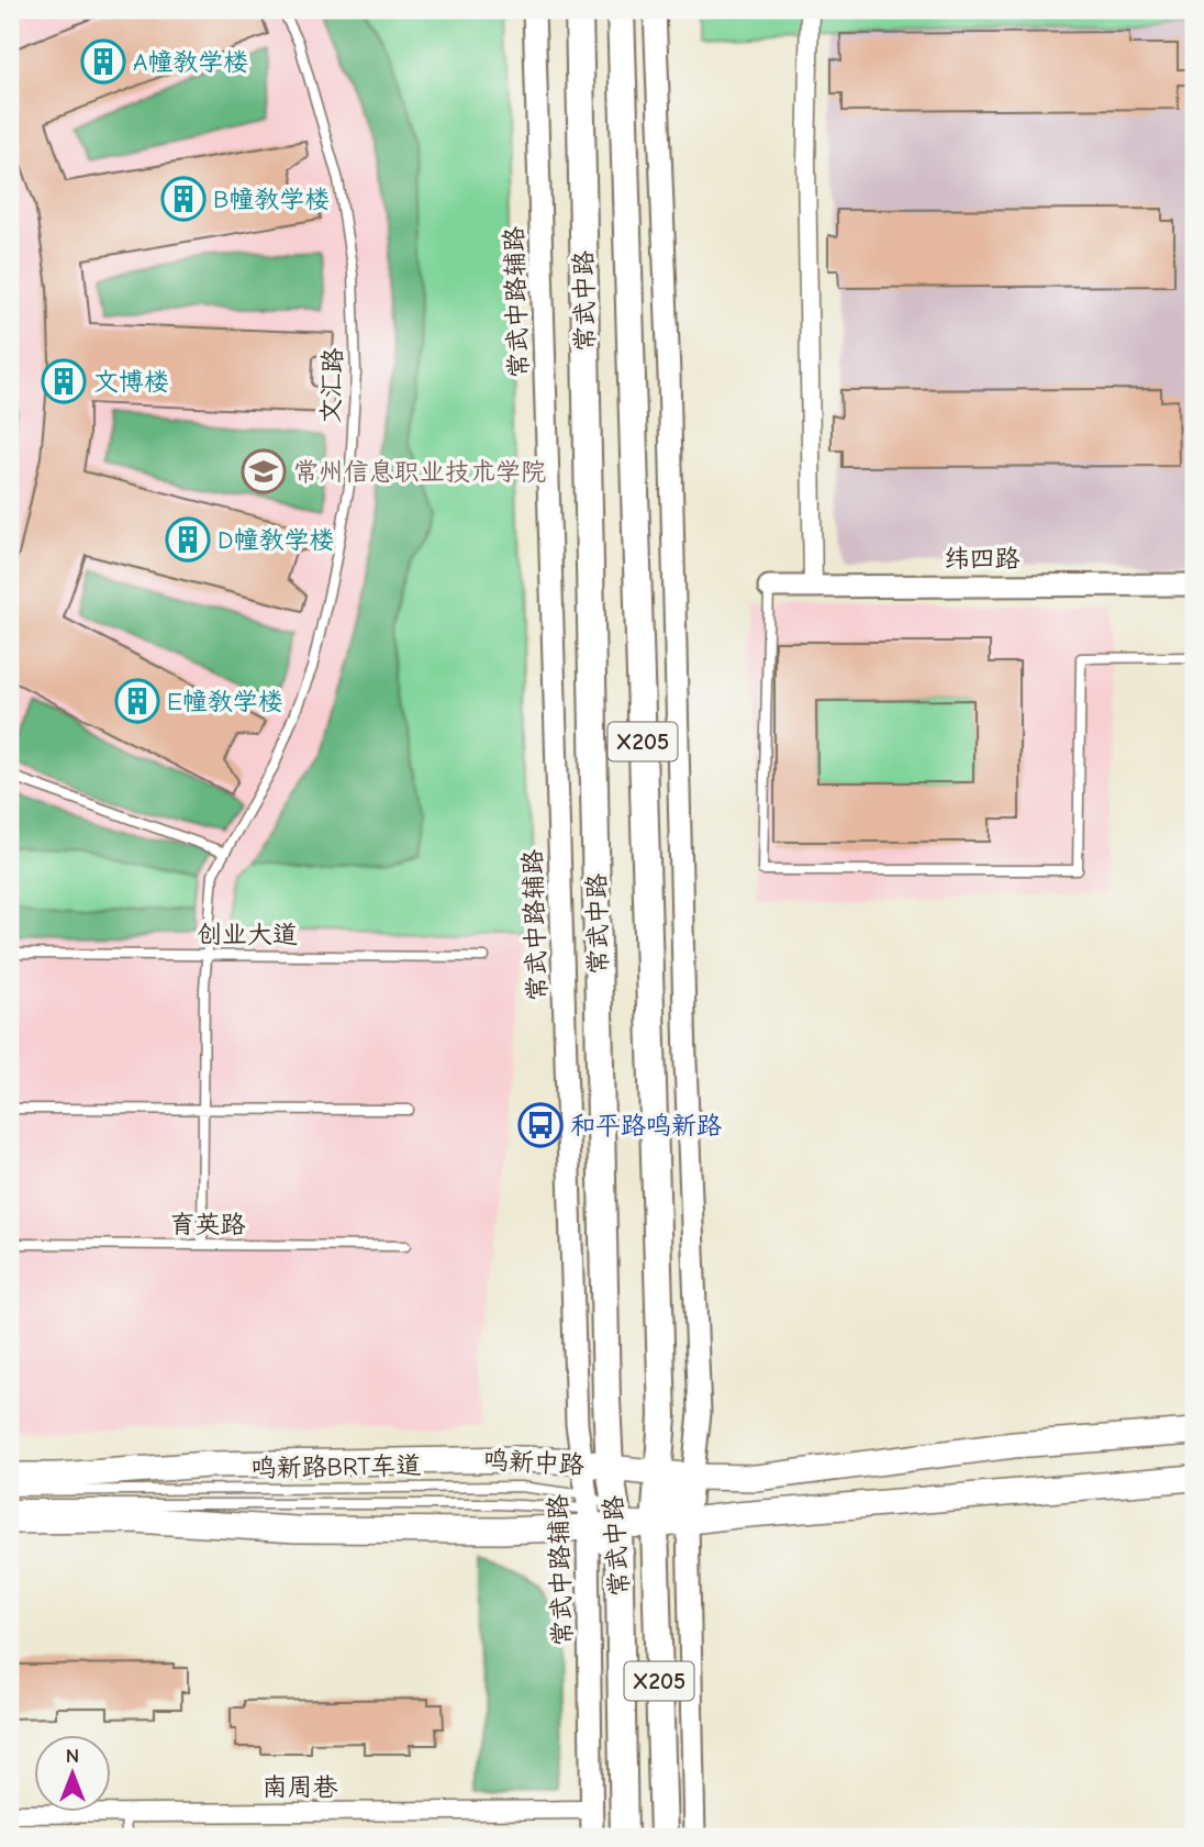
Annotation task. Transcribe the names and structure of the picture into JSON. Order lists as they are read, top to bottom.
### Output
{
  "streets": {
    "main road": ["常武中路", "X205", "鸣新中路"],
    "street": ["常武中路辅路", "纬四路", "南周巷"],
    "lane": [
      "文汇路",
      "创业大道",
      "育英路",
      "鸣新路BRT车道"
    ]
  },
  "crossings": [
    ["常武中路", "鸣新中路"],
    ["常武中路辅路", "鸣新中路"],
    ["常武中路辅路", "鸣新路BRT车道"],
    ["常武中路辅路", "南周巷"],
    ["文汇路", "创业大道"],
    ["文汇路", "育英路"]
  ],
  "places": {
    "building": [
      "A幢教学楼",
      "B幢教学楼",
      "文博楼",
      "D幢教学楼",
      "E幢教学楼"
    ],
    "school or university": ["常州信息职业技术学院"],
    "bus stop": ["和平路鸣新路"]
  },
  "north": "top"
}
